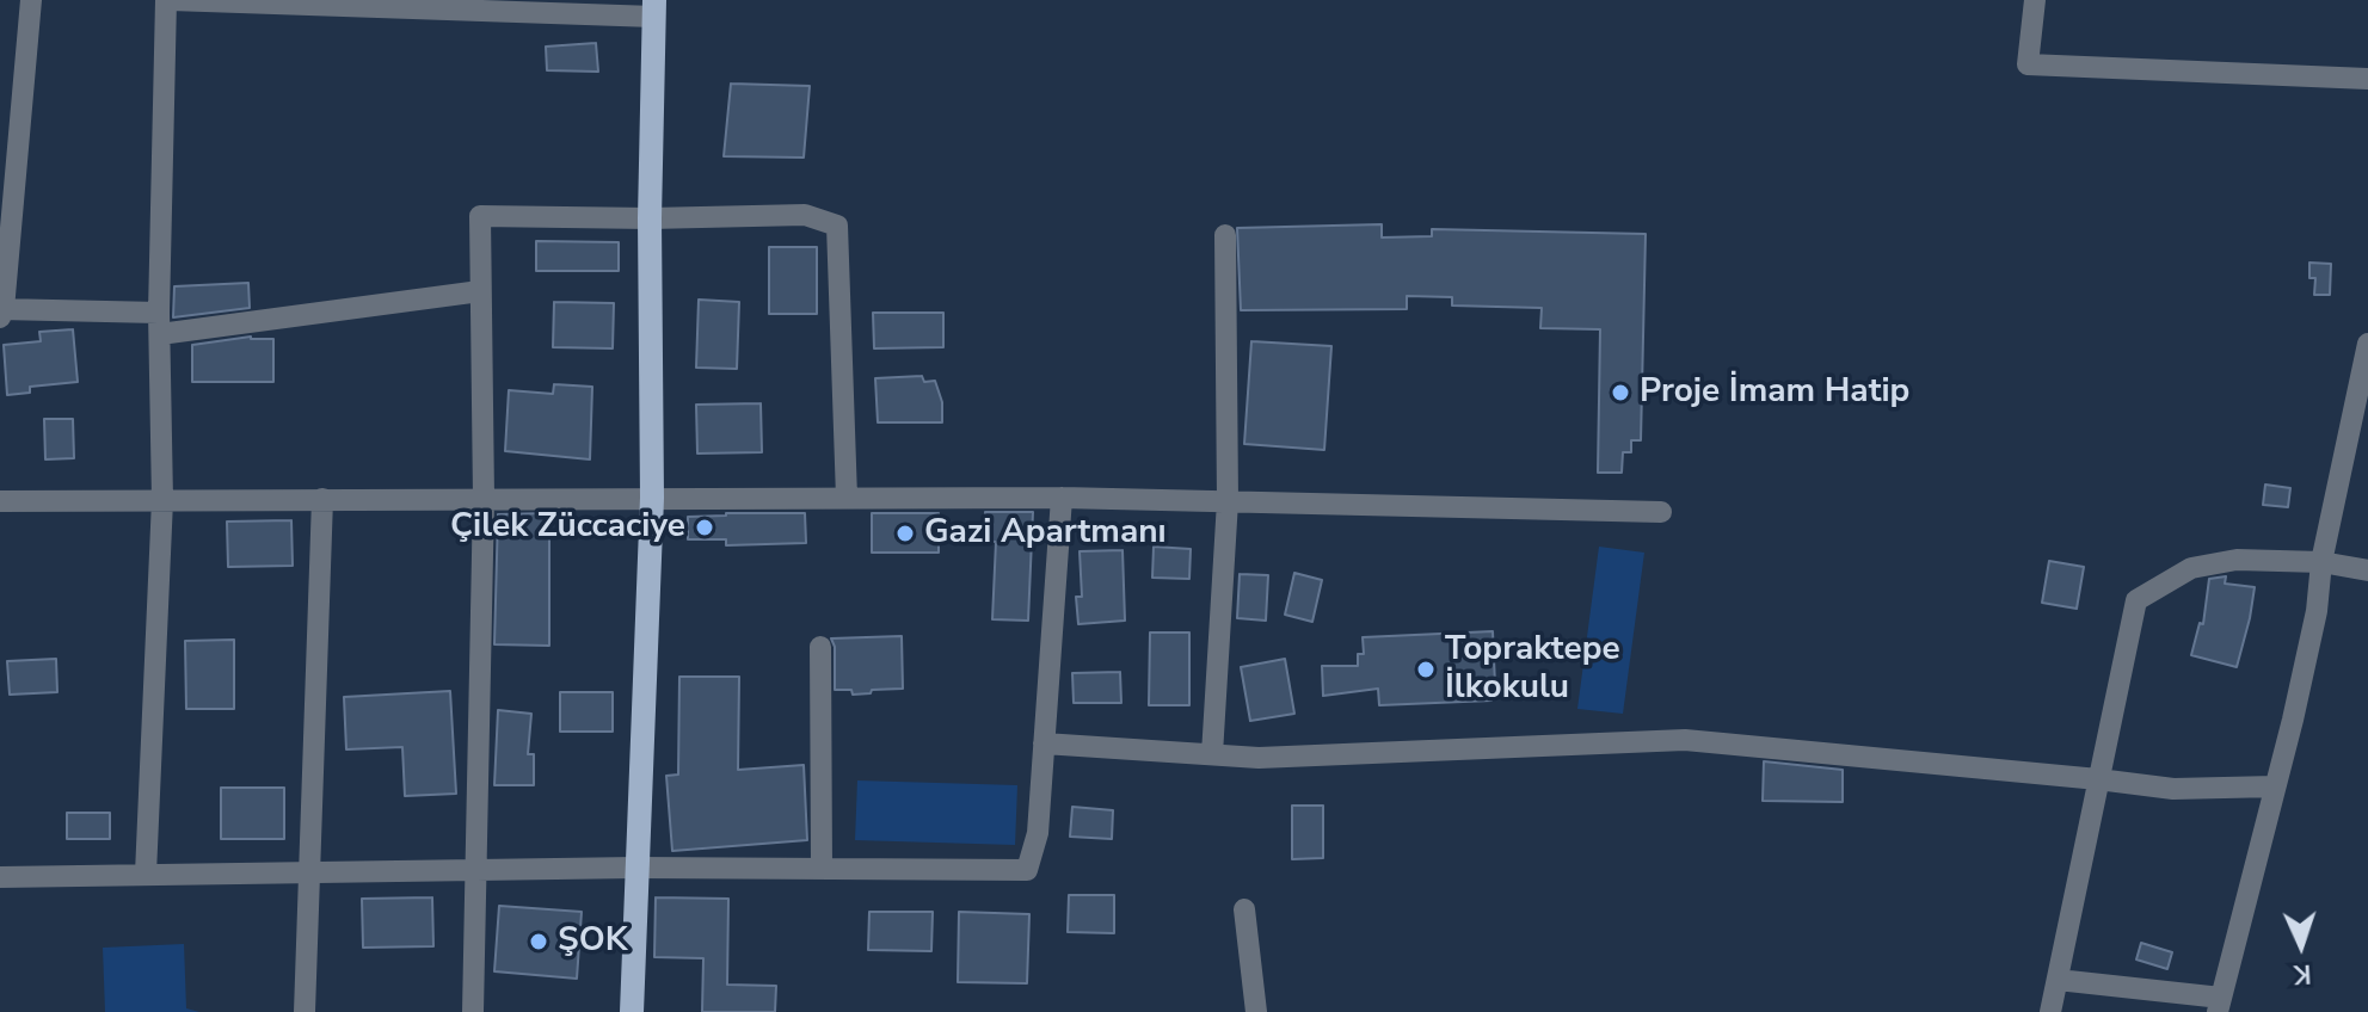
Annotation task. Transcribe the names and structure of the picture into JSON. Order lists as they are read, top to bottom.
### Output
{
  "places": [
    "Proje İmam Hatip",
    "Çilek Züccaciye",
    "Gazi Apartmanı",
    "Topraktepe İlkokulu",
    "ŞOK"
  ],
  "north": "bottom"
}
